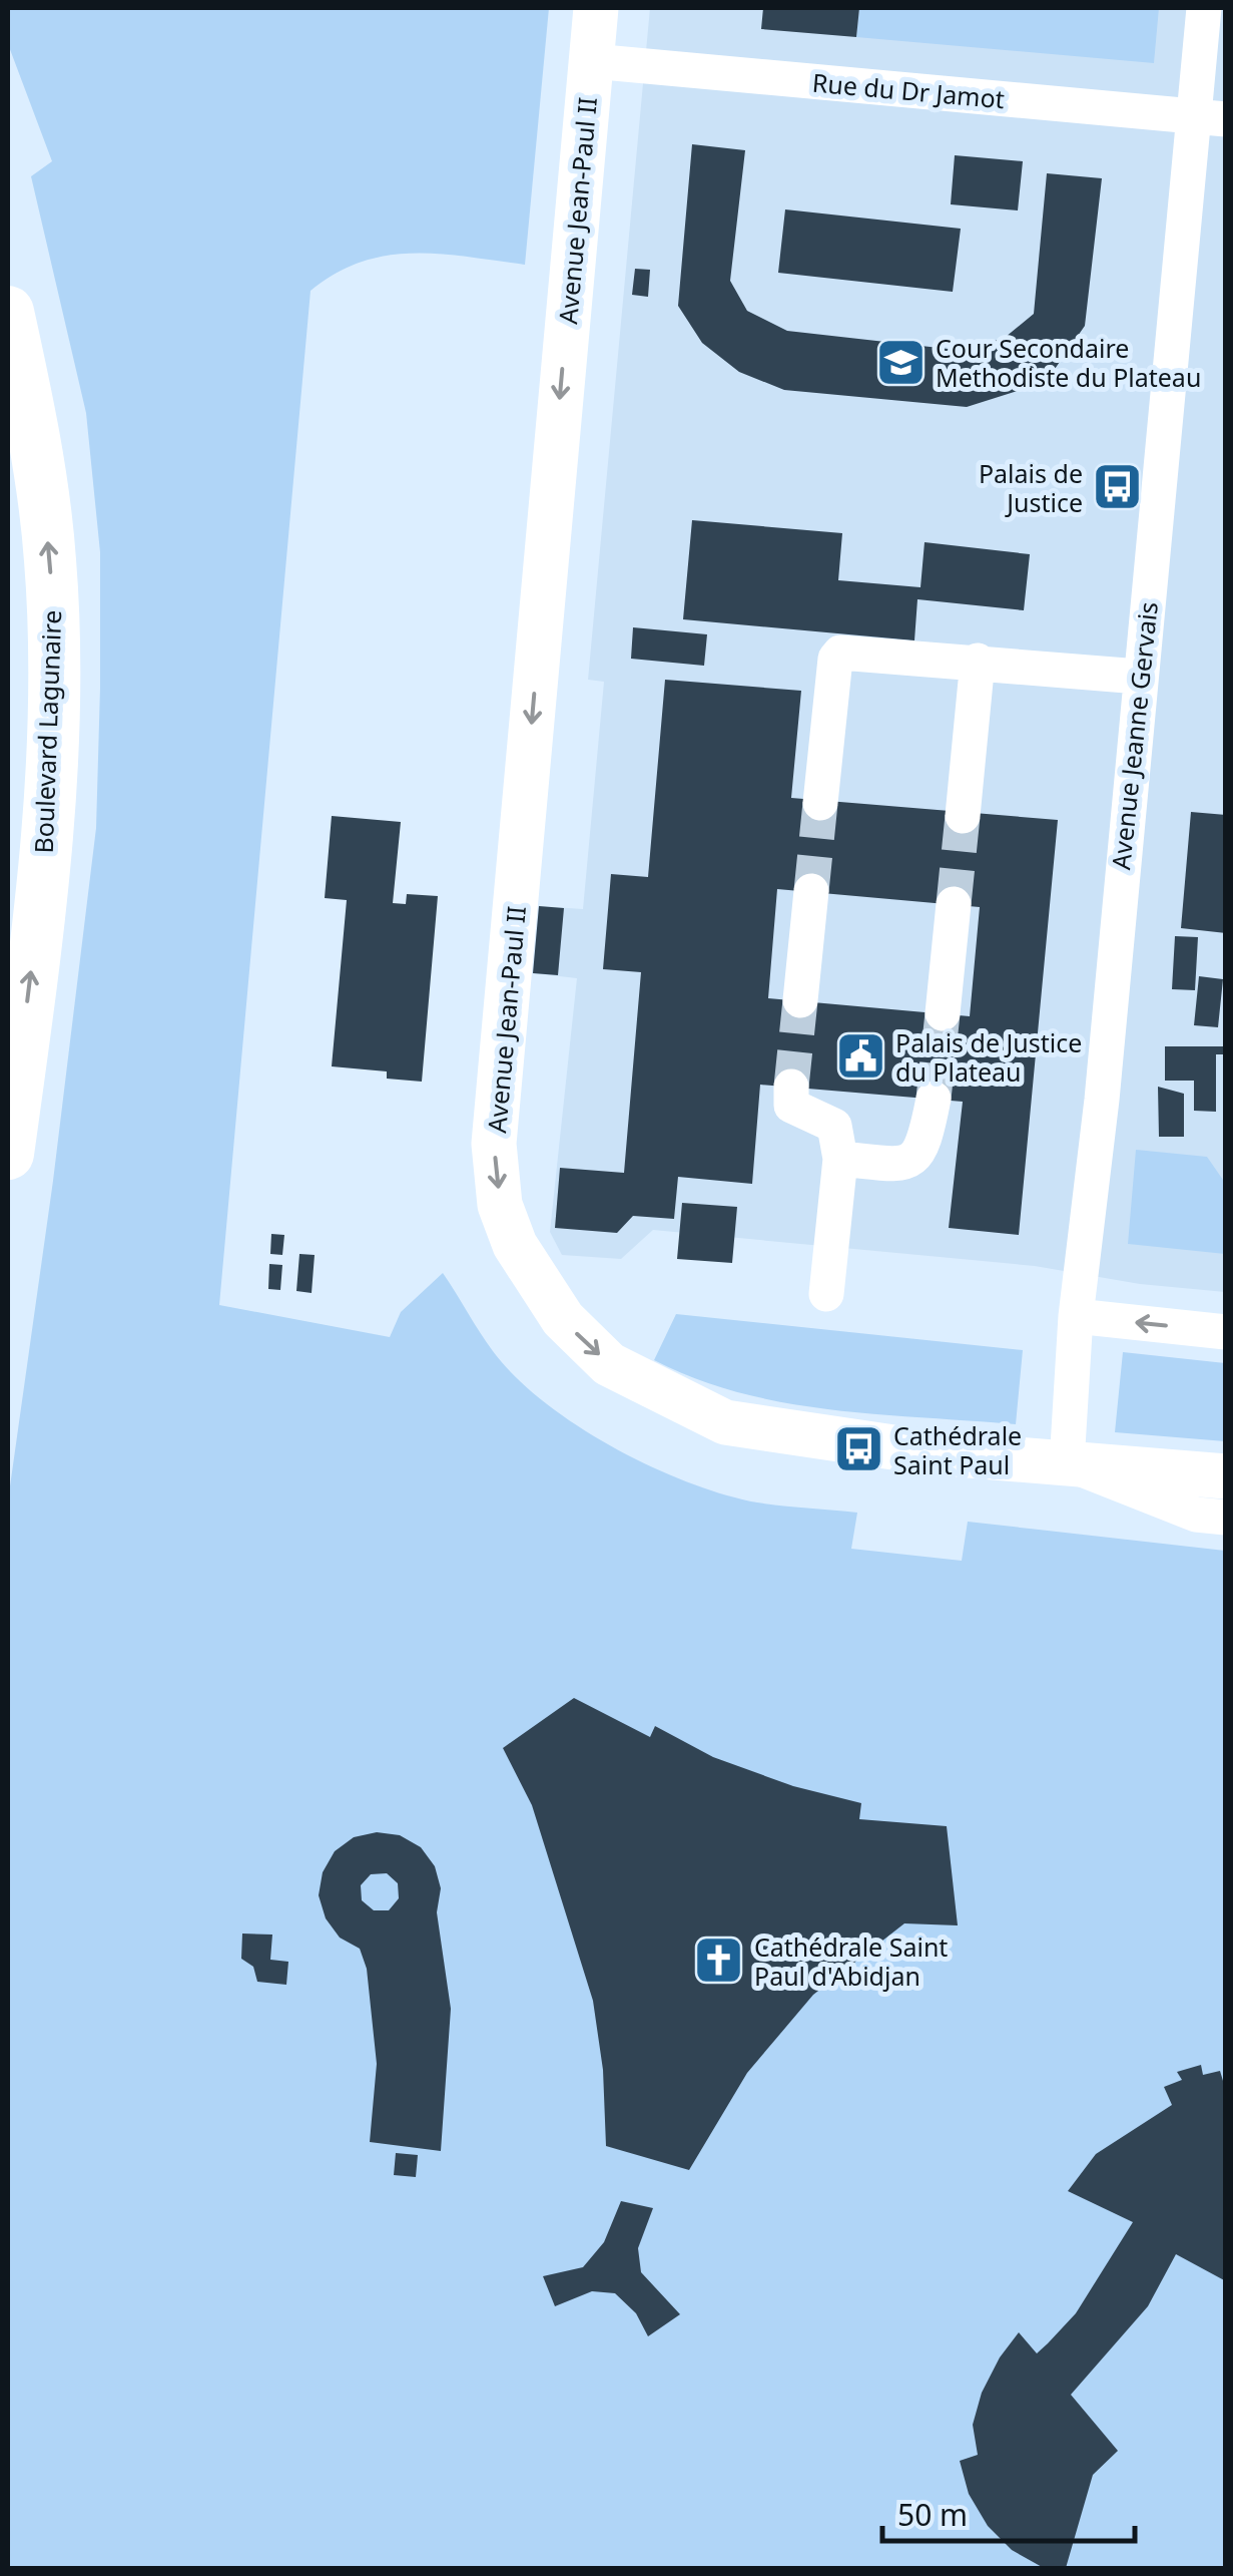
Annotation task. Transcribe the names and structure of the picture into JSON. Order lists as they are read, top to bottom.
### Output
{
  "streets": {
    "highway": ["Boulevard Lagunaire"],
    "main road": ["Avenue Jean-Paul II"],
    "street": ["Rue du Dr Jamot", "Avenue Jeanne Gervais"]
  },
  "crossings": [
    ["Rue du Dr Jamot", "Avenue Jean-Paul II"],
    ["Rue du Dr Jamot", "Avenue Jeanne Gervais"],
    ["Avenue Jean-Paul II", "Avenue Jeanne Gervais"]
  ],
  "one_way": ["Avenue Jean-Paul II", "Boulevard Lagunaire"],
  "places": {
    "school or university": ["Cour Secondaire Methodiste du Plateau"],
    "bus stop": ["Palais de Justice", "Cathédrale Saint Paul"],
    "public building": ["Palais de Justice du Plateau"],
    "church": ["Cathédrale Saint Paul d'Abidjan"]
  },
  "scale_bar": "50 m"
}
